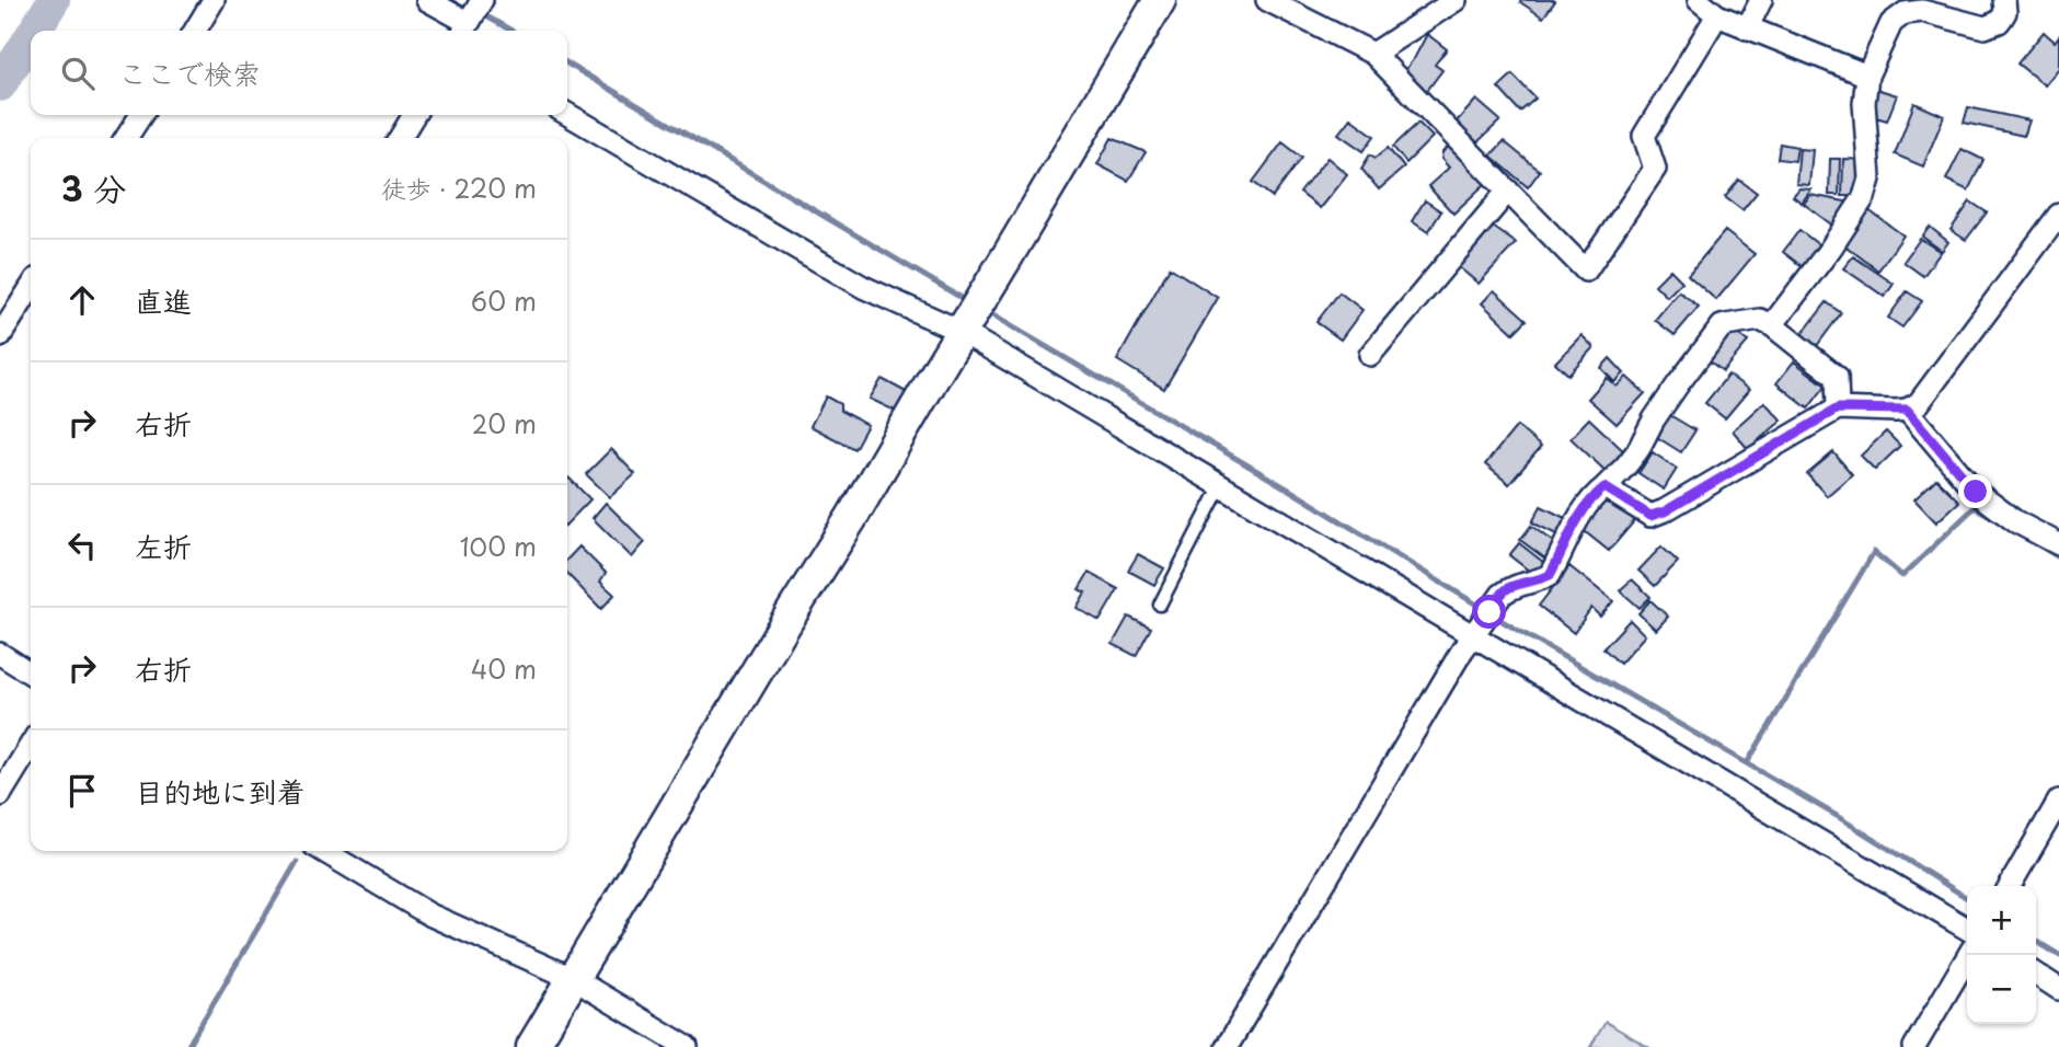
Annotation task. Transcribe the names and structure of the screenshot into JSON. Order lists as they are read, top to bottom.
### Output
{
  "page": {
    "search": "ここで検索",
    "heading": ["3 分", "徒歩 · 220 m"],
    "list": [
      ["直進", "60 m"],
      ["右折", "20 m"],
      ["左折", "100 m"],
      ["右折", "40 m"],
      "目的地に到着"
    ],
    "map_buttons": ["+", "−"]
  }
}
